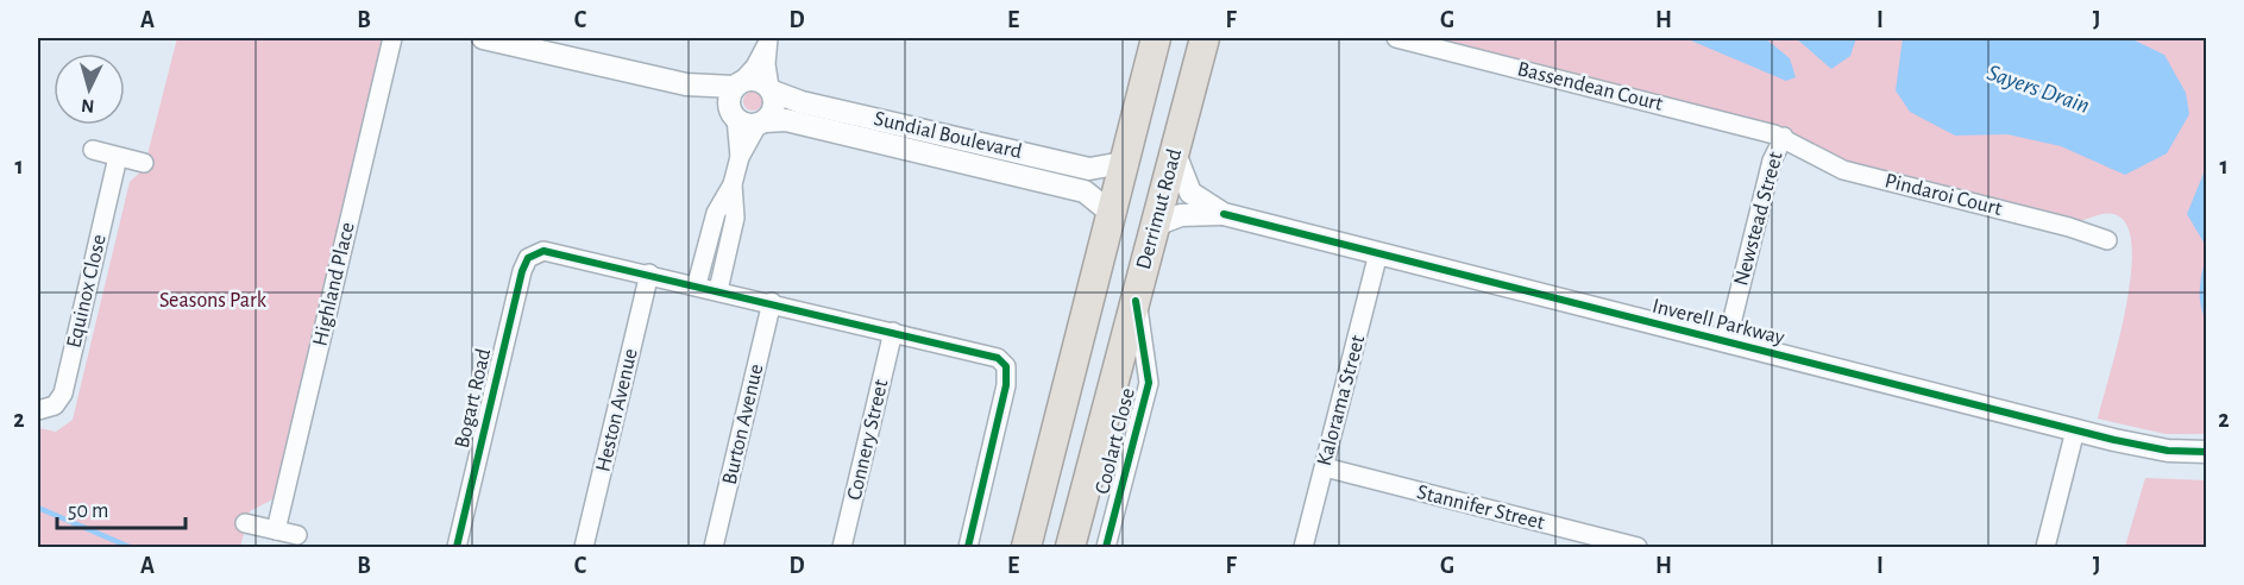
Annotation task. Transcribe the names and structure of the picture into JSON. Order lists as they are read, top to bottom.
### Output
{
  "streets": {
    "highway": ["Derrimut Road"],
    "street": [
      "Bassendean Court",
      "Sundial Boulevard",
      "Pindaroi Court",
      "Newstead Street",
      "Highland Place",
      "Equinox Close",
      "Inverell Parkway",
      "Bogart Road",
      "Kalorama Street",
      "Heston Avenue",
      "Burton Avenue",
      "Connery Street",
      "Coolart Close",
      "Stannifer Street"
    ]
  },
  "crossings": [
    ["Bassendean Court", "Pindaroi Court"],
    ["Bassendean Court", "Newstead Street"],
    ["Pindaroi Court", "Newstead Street"],
    ["Derrimut Road", "Inverell Parkway"],
    ["Derrimut Road", "Coolart Close"],
    ["Newstead Street", "Inverell Parkway"],
    ["Inverell Parkway", "Kalorama Street"],
    ["Bogart Road", "Heston Avenue"],
    ["Kalorama Street", "Stannifer Street"]
  ],
  "water": ["Sayers Drain"],
  "parks": ["Seasons Park"],
  "scale_bar": "50 m",
  "north": "bottom",
  "grid": {
    "columns": [
      "A",
      "B",
      "C",
      "D",
      "E",
      "F",
      "G",
      "H",
      "I",
      "J"
    ],
    "rows": ["1", "2"]
  }
}
